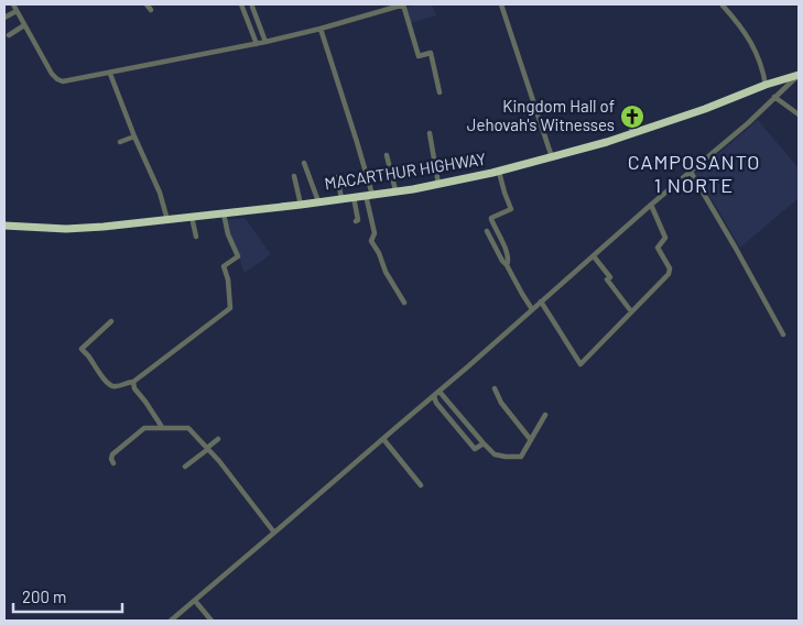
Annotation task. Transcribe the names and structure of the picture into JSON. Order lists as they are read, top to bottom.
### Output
{
  "streets": {
    "highway": ["MACARTHUR HIGHWAY"]
  },
  "districts": ["CAMPOSANTO 1 NORTE"],
  "places": {
    "church": ["Kingdom Hall of Jehovah's Witnesses"]
  },
  "scale_bar": "200 m"
}
